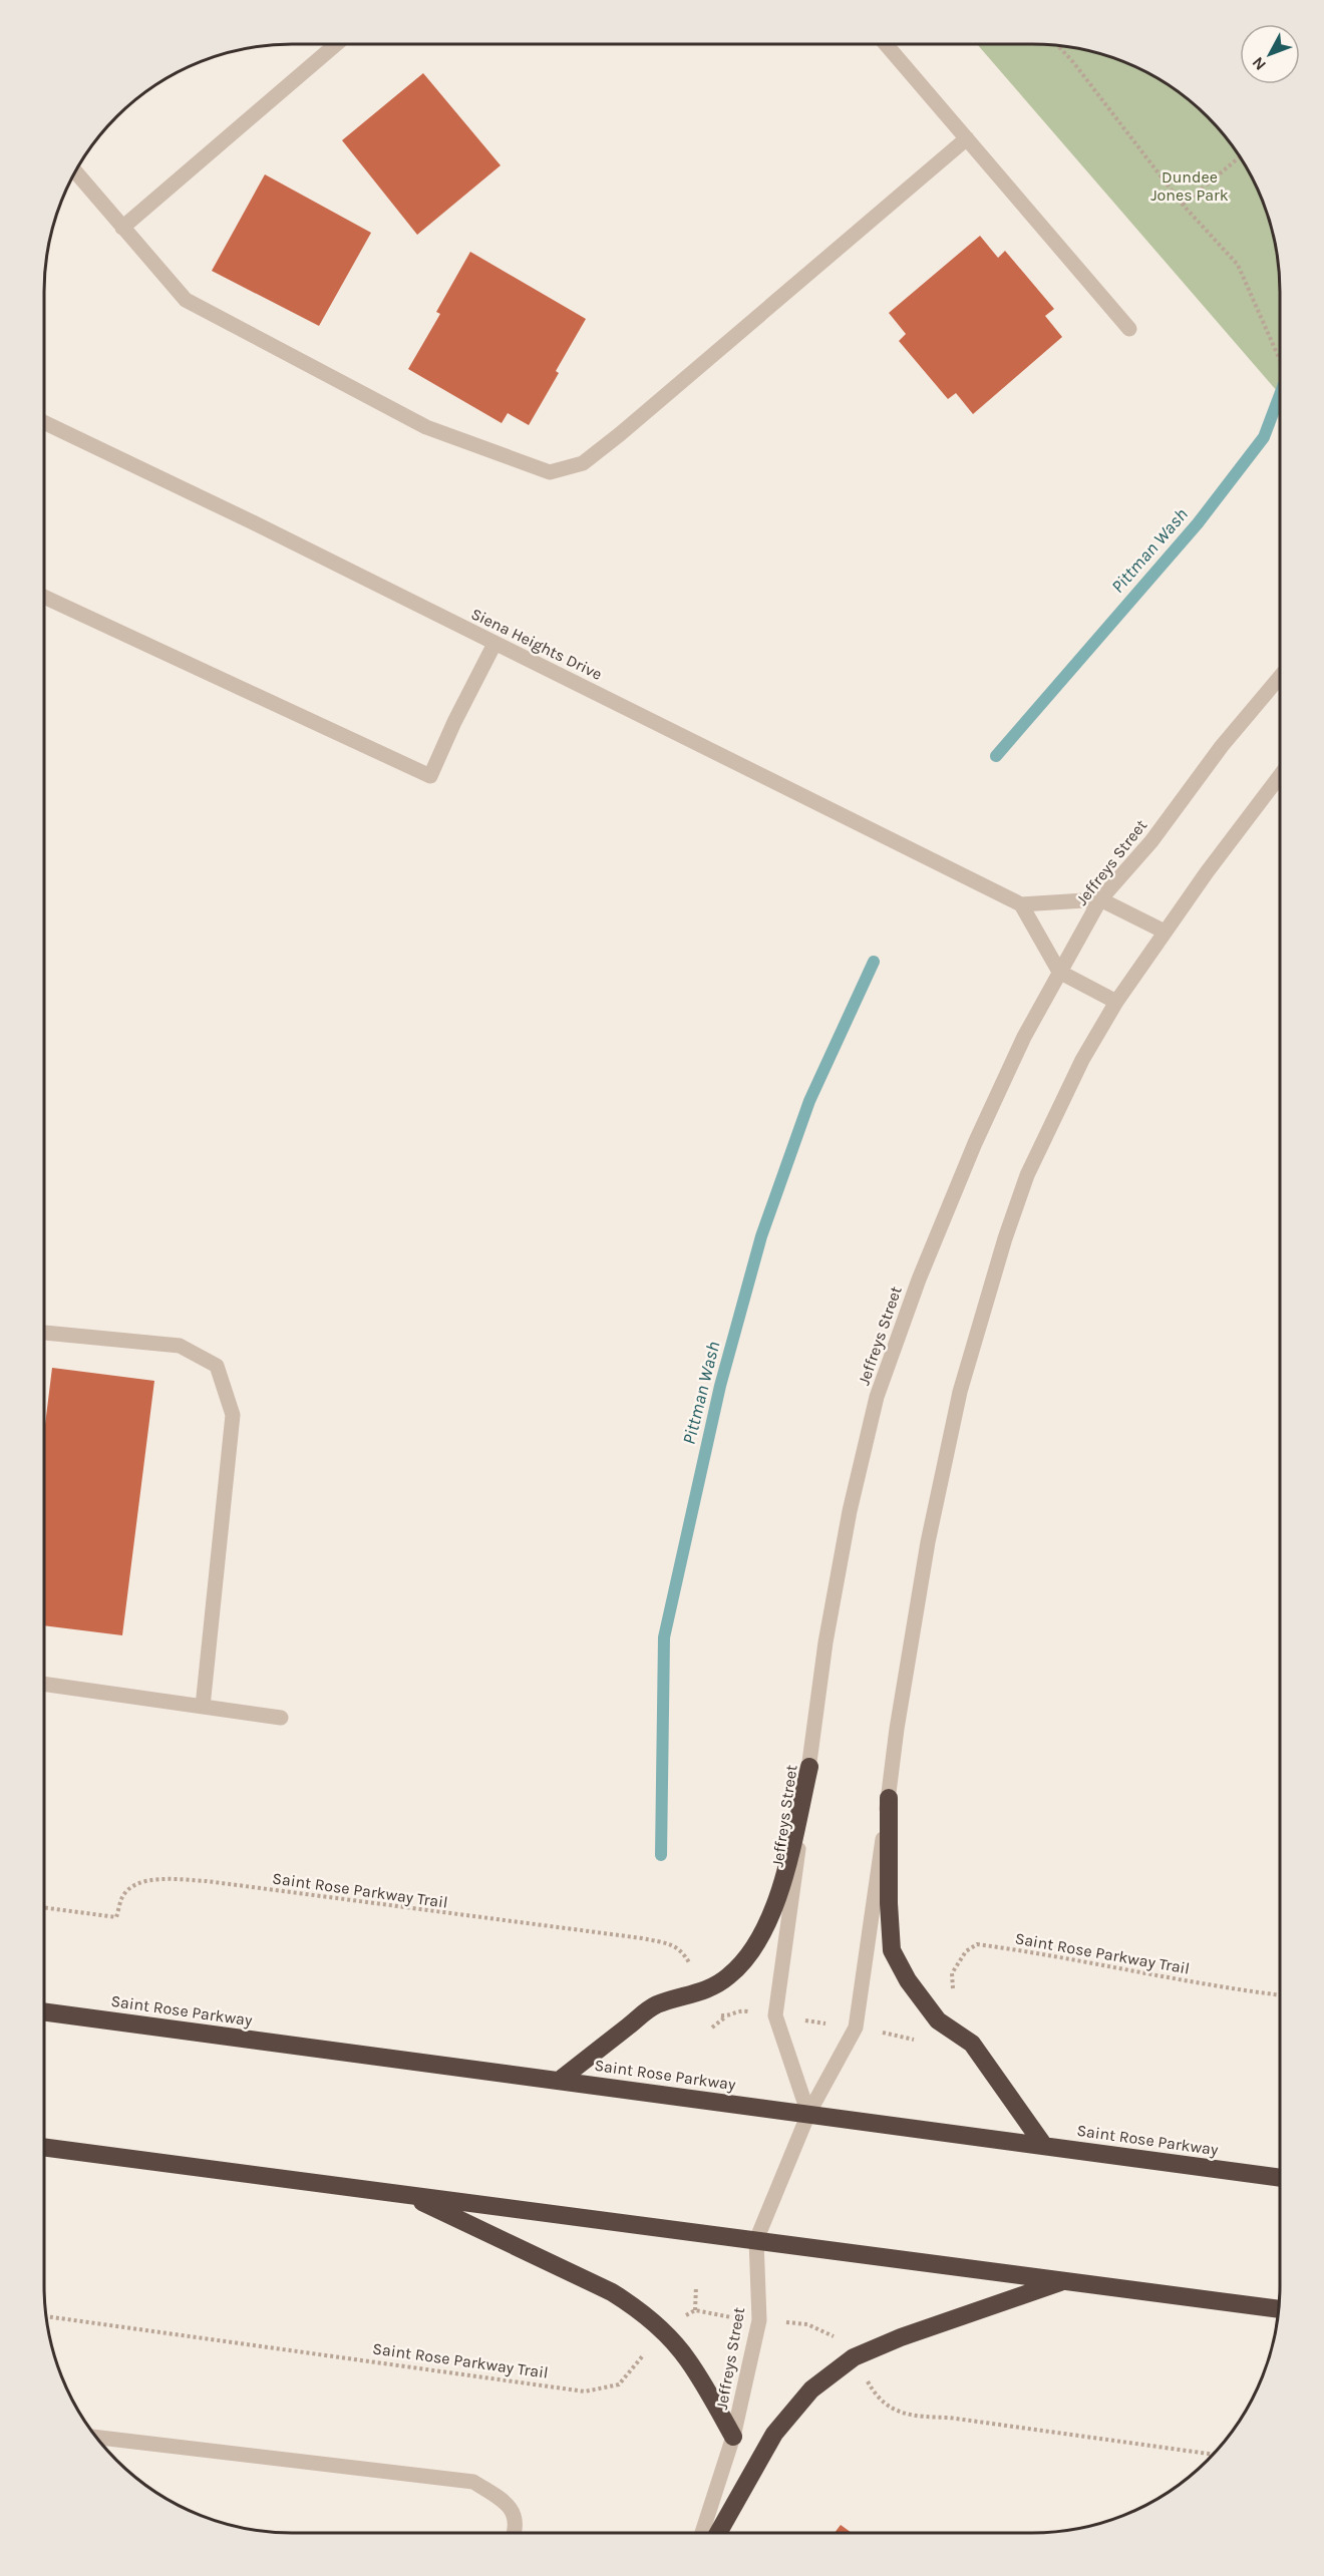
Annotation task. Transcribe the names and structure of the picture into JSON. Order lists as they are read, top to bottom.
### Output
{
  "streets": {
    "highway": ["Saint Rose Parkway"],
    "street": ["Siena Heights Drive", "Jeffreys Street"],
    "path": ["Saint Rose Parkway Trail"]
  },
  "crossings": [
    ["Siena Heights Drive", "Jeffreys Street"],
    ["Jeffreys Street", "Saint Rose Parkway"]
  ],
  "water": ["Pittman Wash"],
  "parks": ["Dundee Jones Park"],
  "north": "bottom left"
}
